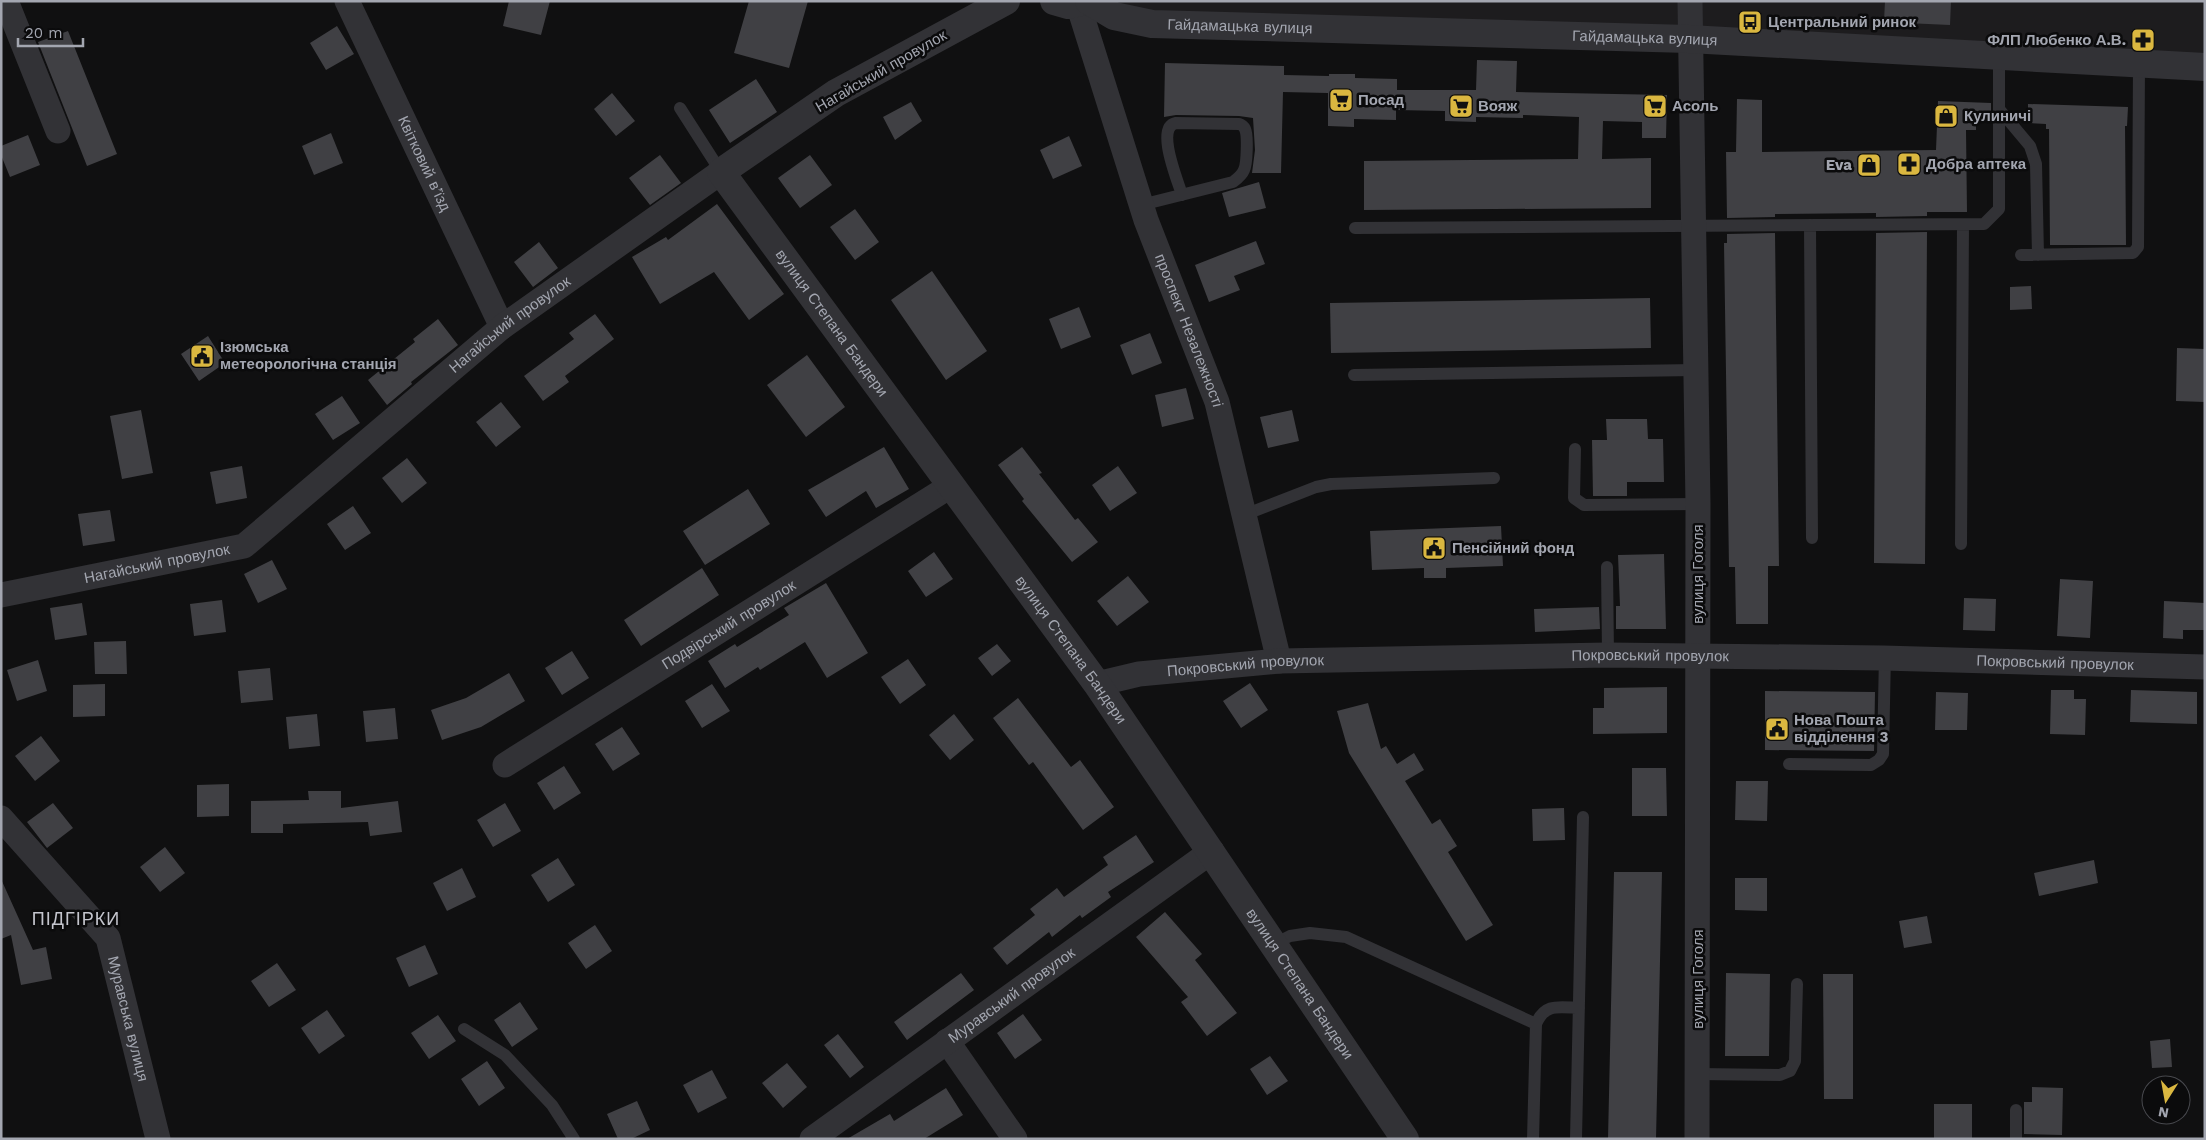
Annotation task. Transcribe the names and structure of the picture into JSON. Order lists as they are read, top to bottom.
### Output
{
  "streets": {
    "street": [
      "Гайдамацька вулиця",
      "Нагайський провулок",
      "Квітковий в’їзд",
      "вулиця Степана Бандери",
      "проспект Незалежності",
      "вулиця Гоголя",
      "Подвірський провулок",
      "Покровський провулок",
      "Муравський провулок",
      "Муравська вулиця"
    ]
  },
  "crossings": [
    ["Гайдамацька вулиця", "проспект Незалежності"],
    ["Гайдамацька вулиця", "вулиця Гоголя"],
    ["Нагайський провулок", "Квітковий в’їзд"],
    ["Нагайський провулок", "вулиця Степана Бандери"],
    ["вулиця Степана Бандери", "Подвірський провулок"],
    ["вулиця Степана Бандери", "Покровський провулок"],
    ["вулиця Степана Бандери", "Муравський провулок"],
    ["проспект Незалежності", "Покровський провулок"],
    ["вулиця Гоголя", "Покровський провулок"]
  ],
  "districts": ["ПІДГІРКИ"],
  "places": {
    "bus stop": ["Центральний ринок"],
    "pharmacy": ["ФЛП Любенко А.В.", "Добра аптека"],
    "supermarket": ["Посад", "Вояж", "Асоль"],
    "shop": ["Кулиничі", "Eva"],
    "public building": ["Ізюмська метеорологічна станція", "Пенсійний фонд", "Нова Пошта відділення 3"]
  },
  "scale_bar": "20 m",
  "north": "bottom"
}
